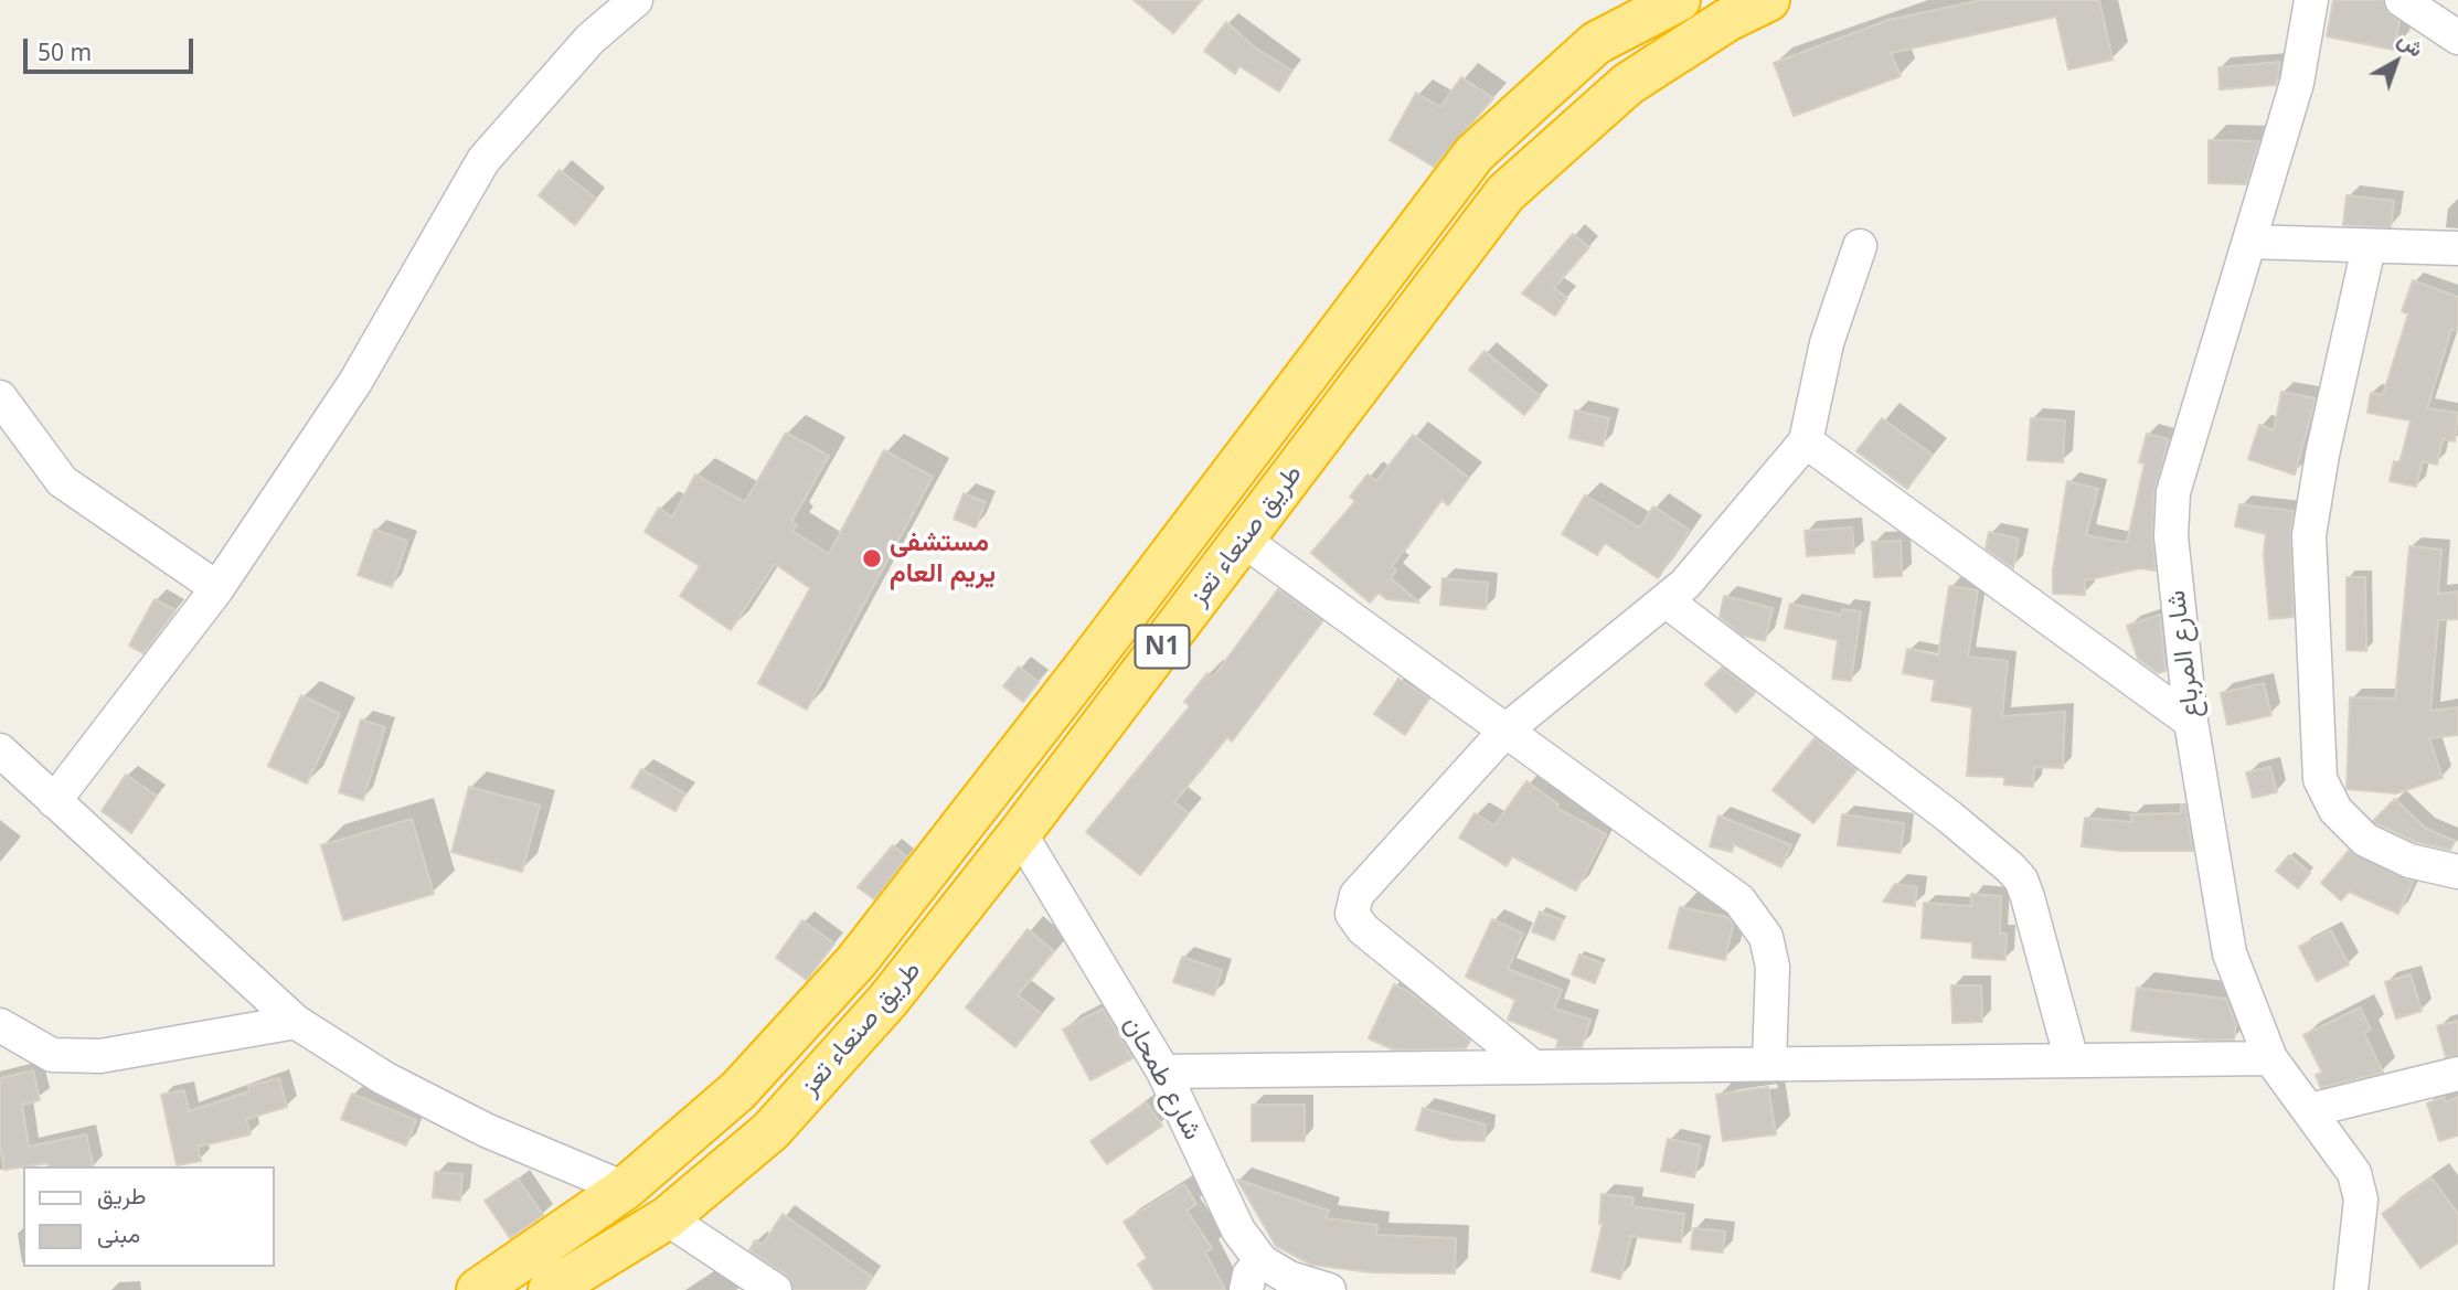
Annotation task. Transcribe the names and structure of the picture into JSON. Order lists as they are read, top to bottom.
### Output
{
  "streets": {
    "highway": ["طريق صنعاء تعز", "N1"],
    "street": ["شارع المرباع", "شارع طمحان"]
  },
  "crossings": [
    ["طريق صنعاء تعز", "شارع طمحان"]
  ],
  "places": ["مستشفى يريم العام"],
  "legend": ["طريق", "مبنى"],
  "scale_bar": "50 m",
  "north": "top right"
}
